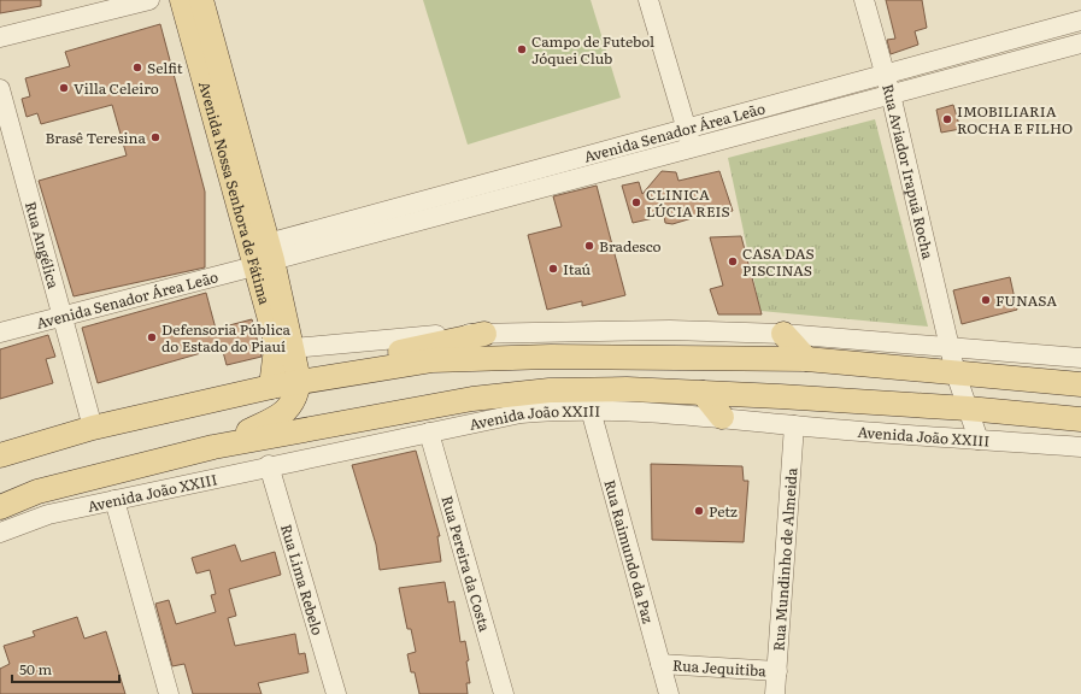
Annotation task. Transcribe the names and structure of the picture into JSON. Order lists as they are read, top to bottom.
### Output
{
  "streets": {
    "main road": ["Avenida Nossa Senhora de Fátima", "Avenida João XXIII"],
    "street": [
      "Avenida Senador Área Leão",
      "Rua Aviador Irapuã Rocha",
      "Rua Angélica",
      "Rua Raimundo da Paz",
      "Rua Mundinho de Almeida",
      "Rua Pereira da Costa",
      "Rua Lima Rebelo",
      "Rua Jequitiba"
    ]
  },
  "crossings": [
    ["Avenida Senador Área Leão", "Rua Aviador Irapuã Rocha"],
    ["Avenida Senador Área Leão", "Avenida Nossa Senhora de Fátima"],
    ["Avenida Senador Área Leão", "Rua Angélica"],
    ["Rua Aviador Irapuã Rocha", "Avenida João XXIII"],
    ["Avenida João XXIII", "Rua Raimundo da Paz"],
    ["Avenida João XXIII", "Rua Mundinho de Almeida"],
    ["Avenida João XXIII", "Rua Pereira da Costa"],
    ["Avenida João XXIII", "Rua Lima Rebelo"],
    ["Rua Raimundo da Paz", "Rua Jequitiba"],
    ["Rua Mundinho de Almeida", "Rua Jequitiba"]
  ],
  "places": [
    "Campo de Futebol Jóquei Club",
    "Selfit",
    "Villa Celeiro",
    "IMOBILIARIA ROCHA E FILHO",
    "Brasê Teresina",
    "CLINICA LÚCIA REIS",
    "Bradesco",
    "CASA DAS PISCINAS",
    "Itaú",
    "FUNASA",
    "Defensoria Pública do Estado do Piauí",
    "Petz"
  ],
  "scale_bar": "50 m"
}
